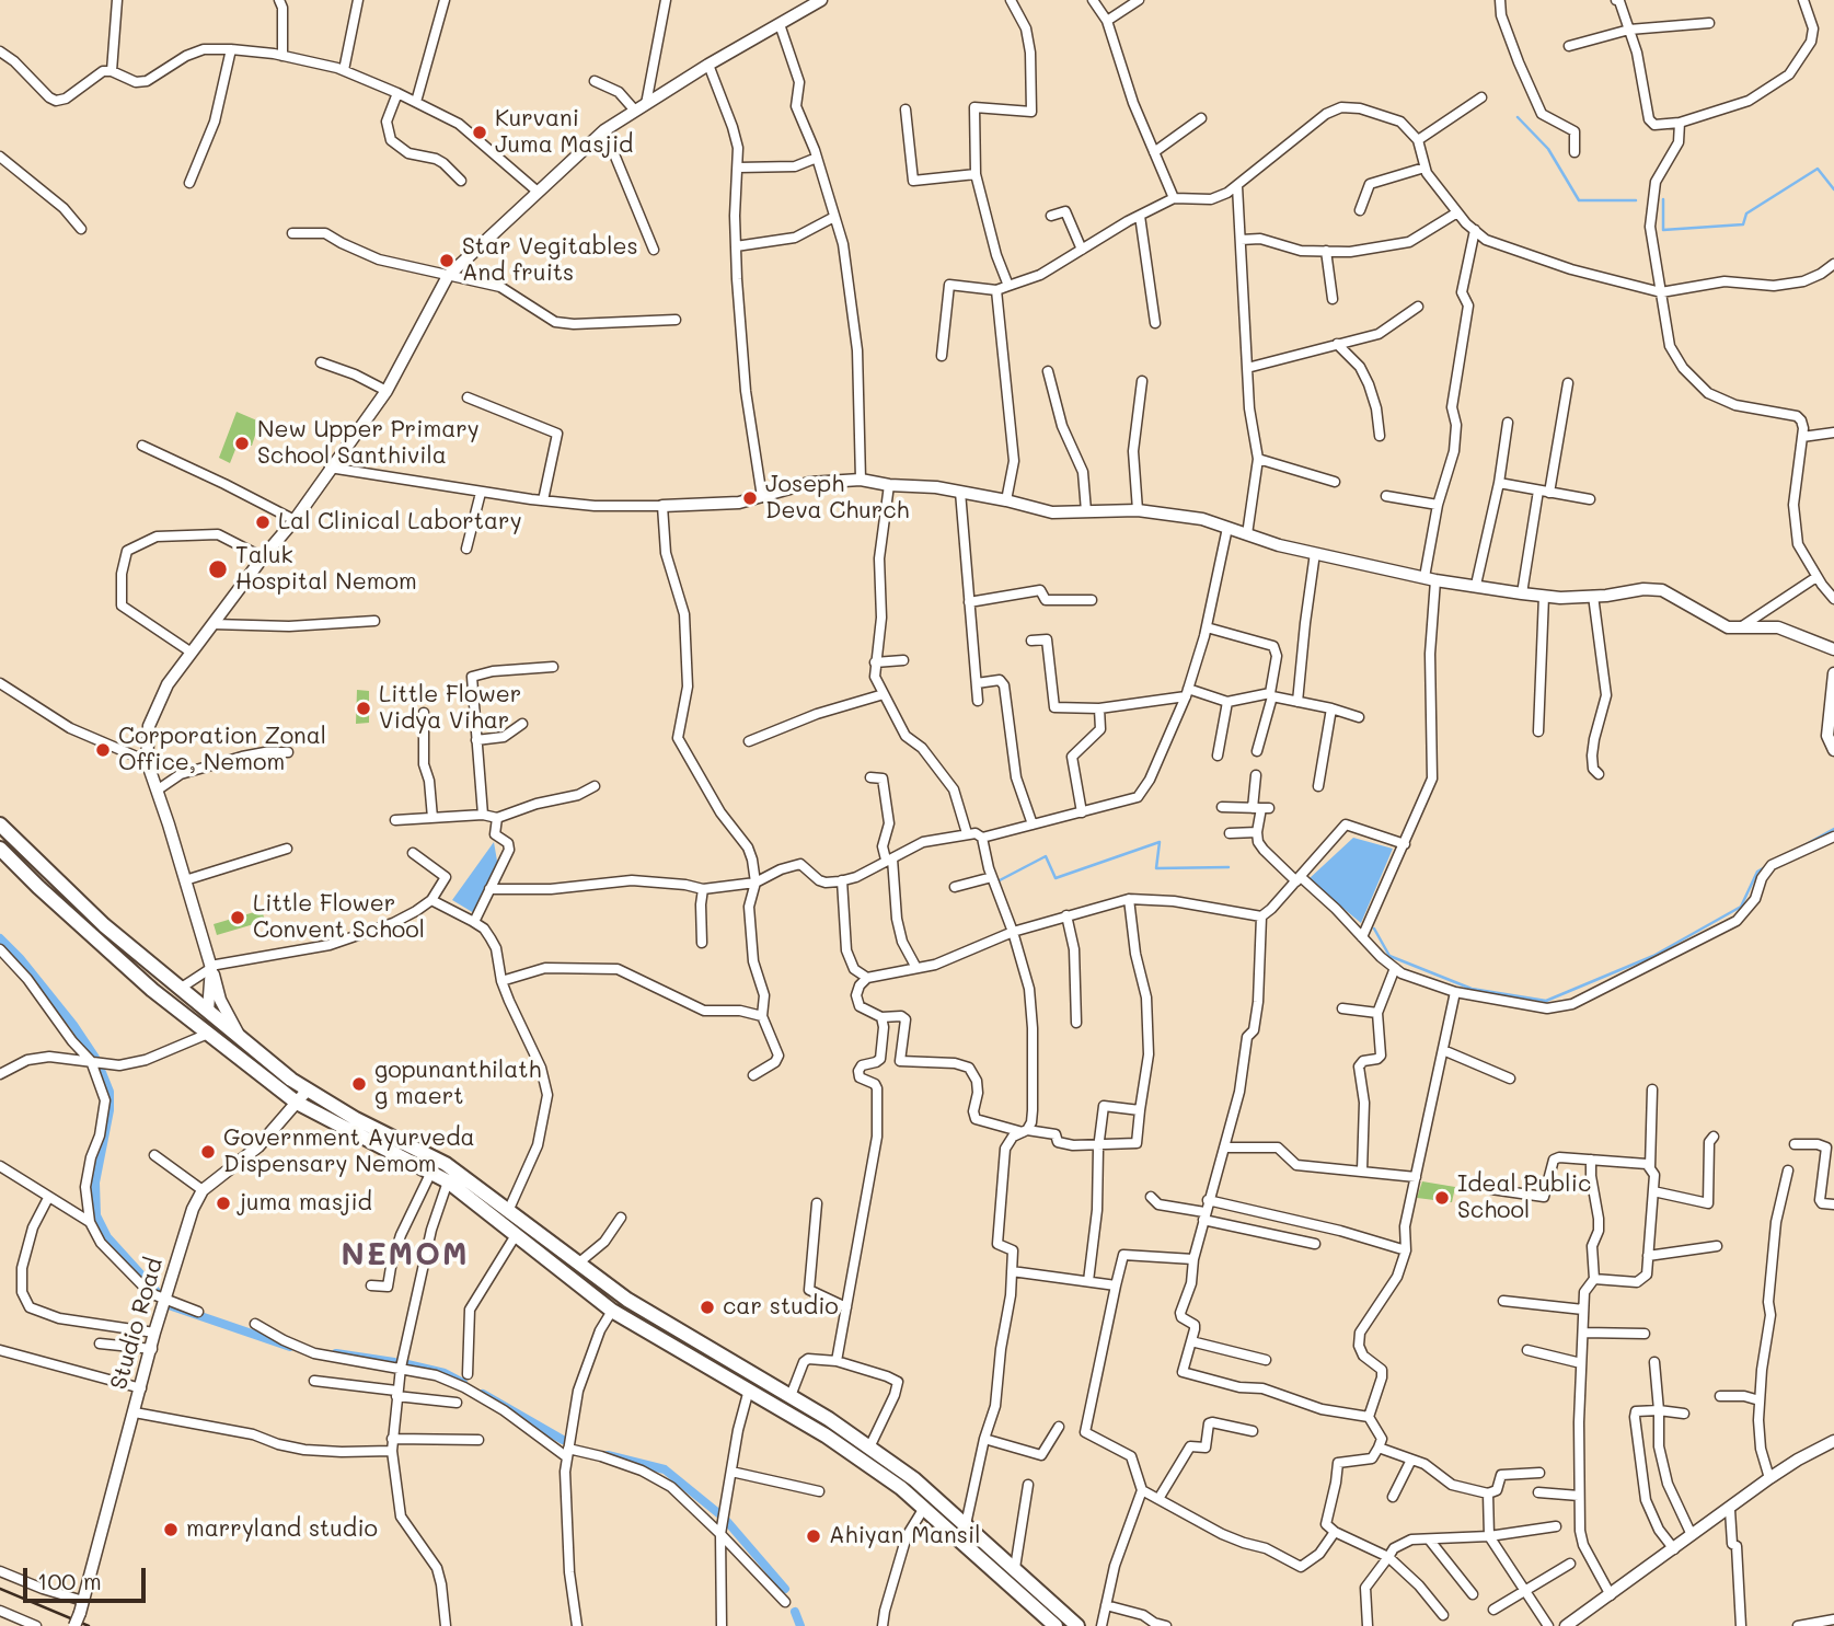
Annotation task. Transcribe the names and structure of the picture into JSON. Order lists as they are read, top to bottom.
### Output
{
  "streets": {
    "street": ["Studio Road"]
  },
  "districts": ["NEMOM"],
  "places": [
    "Kurvani Juma Masjid",
    "Star Vegitables And fruits",
    "New Upper Primary School Santhivila",
    "Joseph Deva Church",
    "Lal Clinical Labortary",
    "Taluk Hospital Nemom",
    "Little Flower Vidya Vihar",
    "Corporation Zonal Office, Nemom",
    "Little Flower Convent School",
    "gopunanthilath g maert",
    "Government Ayurveda Dispensary Nemom",
    "Ideal Public School",
    "juma masjid",
    "car studio",
    "marryland studio",
    "Ahiyan Mansil"
  ],
  "scale_bar": "100 m"
}
